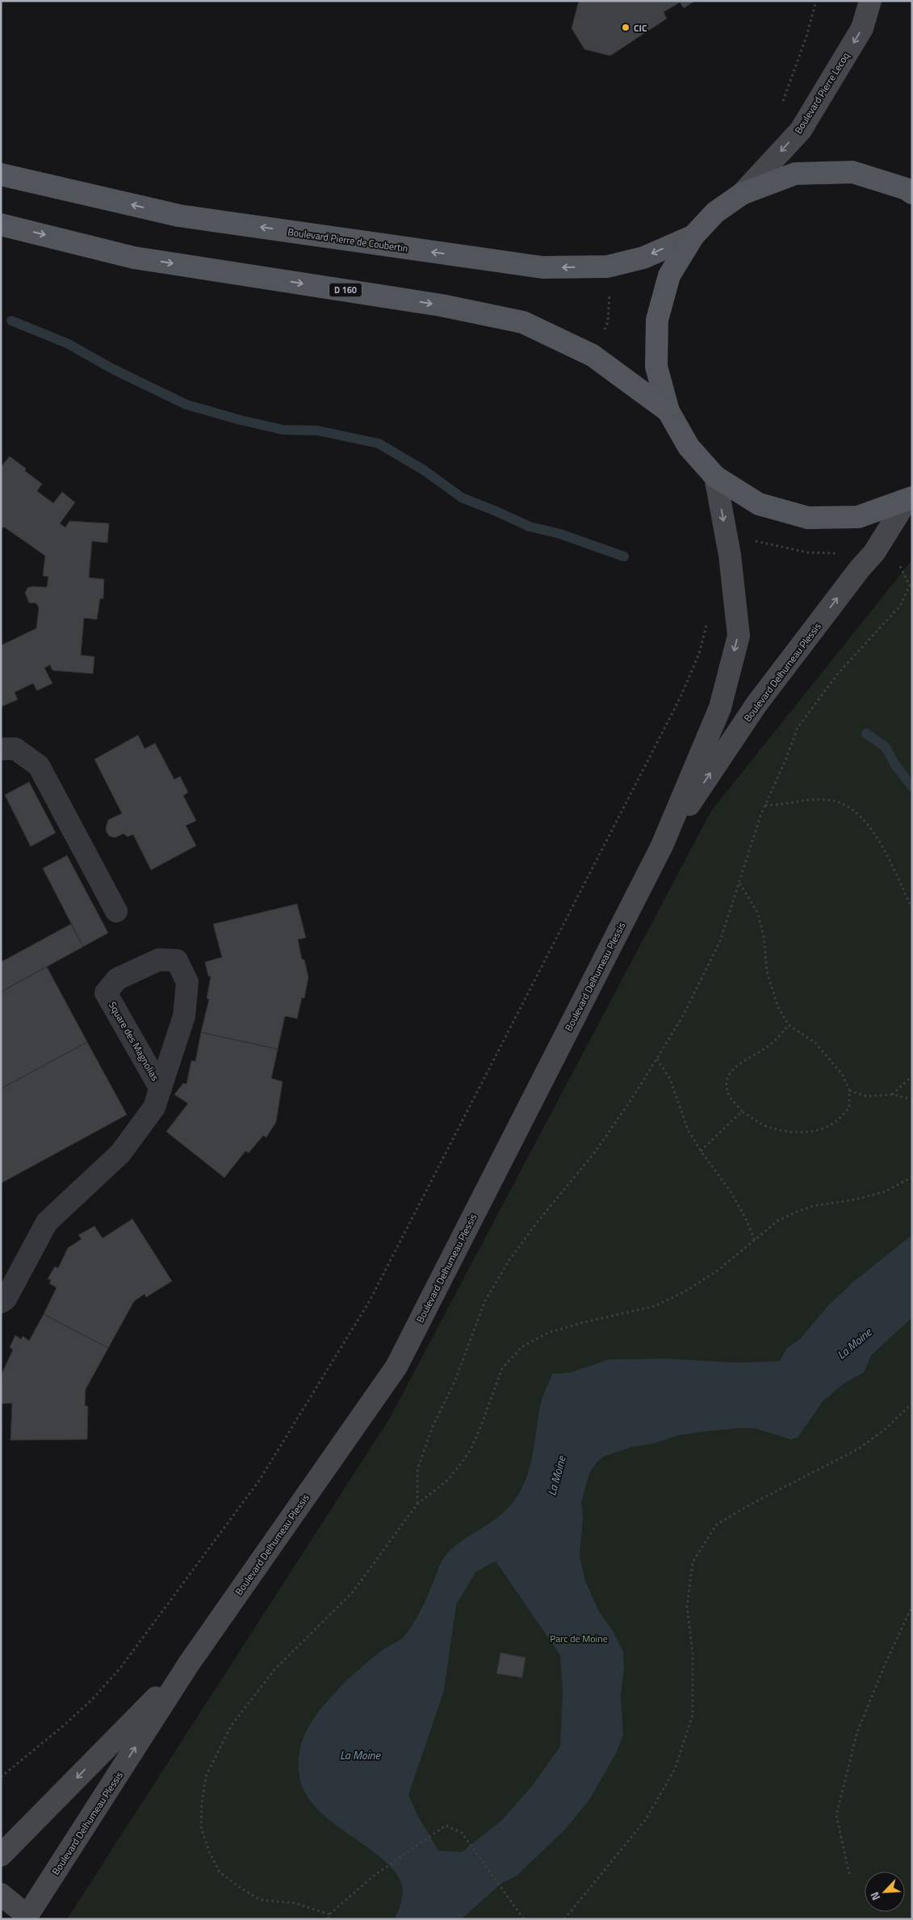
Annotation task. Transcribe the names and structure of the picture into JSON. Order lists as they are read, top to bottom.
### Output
{
  "streets": {
    "main road": [
      "Boulevard Pierre Lecoq",
      "Boulevard Pierre de Coubertin",
      "D 160",
      "Boulevard Delhumeau Plessis"
    ],
    "street": ["Square des Magnolias"]
  },
  "one_way": ["Boulevard Pierre Lecoq"],
  "water": ["La Moine"],
  "parks": ["Parc de Moine"],
  "places": ["CIC"],
  "north": "bottom left"
}
